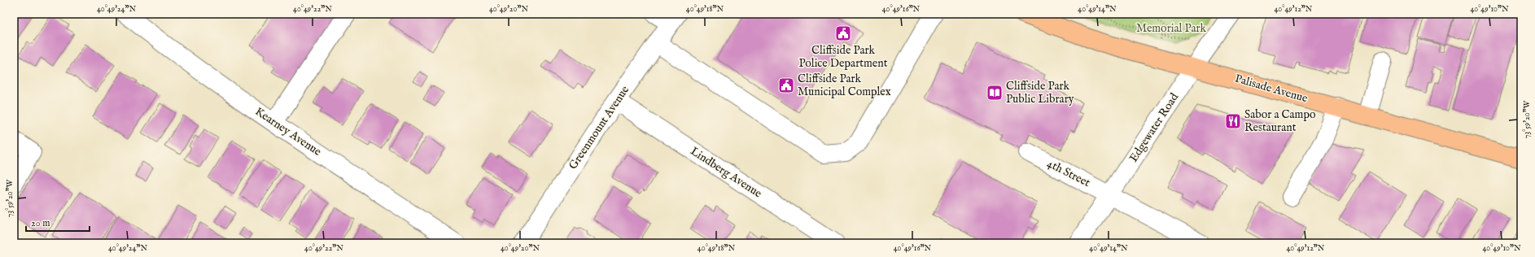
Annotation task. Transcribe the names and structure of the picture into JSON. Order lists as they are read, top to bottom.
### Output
{
  "streets": {
    "main road": ["Palisade Avenue"],
    "street": [
      "Greenmount Avenue",
      "Edgewater Road",
      "Kearney Avenue",
      "Lindberg Avenue",
      "4th Street"
    ]
  },
  "crossings": [
    ["Palisade Avenue", "Edgewater Road"],
    ["Greenmount Avenue", "Lindberg Avenue"],
    ["Edgewater Road", "4th Street"]
  ],
  "parks": ["Memorial Park"],
  "places": {
    "public building": ["Cliffside Park Police Department", "Cliffside Park Municipal Complex"],
    "library": ["Cliffside Park Public Library"],
    "restaurant": ["Sabor a Campo Restaurant"]
  },
  "scale_bar": "20 m",
  "coordinates": [
    "40°49'24\"N",
    "40°49'22\"N",
    "40°49'20\"N",
    "40°49'18\"N",
    "40°49'16\"N",
    "40°49'14\"N",
    "40°49'12\"N",
    "40°49'10\"N",
    "73°59'20\"W"
  ]
}
